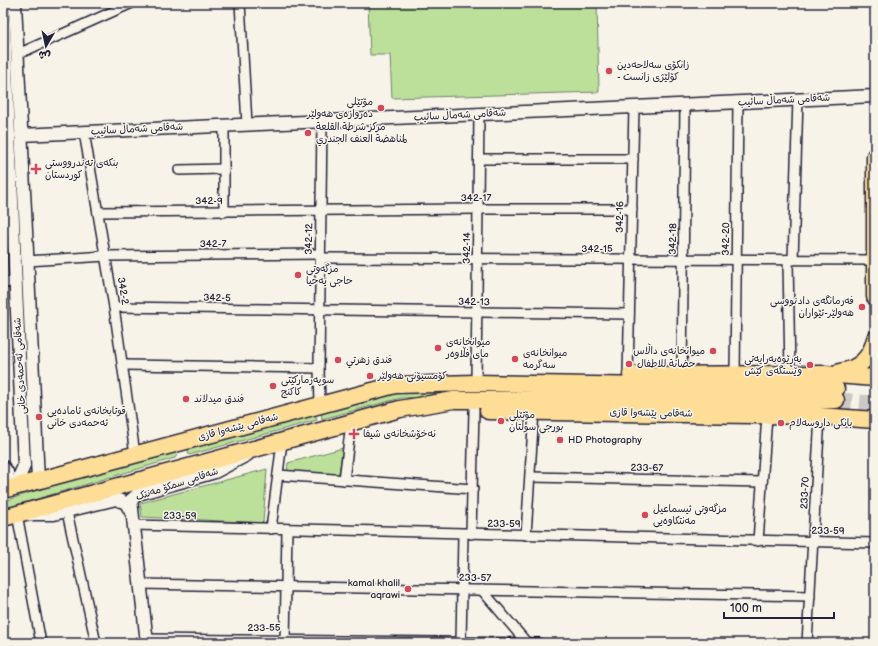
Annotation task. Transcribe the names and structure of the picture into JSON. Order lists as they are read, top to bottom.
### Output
{
  "streets": {
    "highway": ["شەقامی پێشەوا قازی"],
    "main road": ["شەقامی شەماڵ سائیب", "شەقامی ئەحمەدی خانی", "شەقامی سمکۆ مەنتک"],
    "street": [
      "342-17",
      "342-9",
      "342-16",
      "342-12",
      "342-18",
      "342-20",
      "342-7",
      "342-14",
      "342-15",
      "342-2",
      "342-5",
      "342-13",
      "233-67",
      "233-70",
      "233-59",
      "233-57",
      "233-55"
    ]
  },
  "crossings": [
    ["شەقامی شەماڵ سائیب", "342-16"],
    ["شەقامی شەماڵ سائیب", "342-12"],
    ["شەقامی شەماڵ سائیب", "342-18"],
    ["شەقامی شەماڵ سائیب", "342-20"],
    ["شەقامی شەماڵ سائیب", "342-14"],
    ["شەقامی شەماڵ سائیب", "342-2"],
    ["شەقامی شەماڵ سائیب", "شەقامی ئەحمەدی خانی"],
    ["342-17", "342-9"],
    ["342-17", "342-16"],
    ["342-17", "342-12"],
    ["342-17", "342-14"],
    ["342-9", "342-12"],
    ["342-9", "342-2"],
    ["342-16", "342-15"],
    ["342-16", "342-13"],
    ["342-16", "شەقامی پێشەوا قازی"],
    ["342-12", "342-7"],
    ["342-12", "342-15"],
    ["342-12", "342-5"],
    ["342-12", "342-13"],
    ["342-12", "شەقامی پێشەوا قازی"],
    ["342-18", "342-15"],
    ["342-18", "شەقامی پێشەوا قازی"],
    ["342-20", "342-15"],
    ["342-20", "شەقامی پێشەوا قازی"],
    ["342-7", "342-15"],
    ["342-7", "342-2"],
    ["342-7", "شەقامی ئەحمەدی خانی"],
    ["342-14", "342-15"],
    ["342-14", "342-13"],
    ["342-14", "شەقامی پێشەوا قازی"],
    ["342-2", "342-5"],
    ["342-2", "شەقامی پێشەوا قازی"],
    ["342-5", "342-13"],
    ["شەقامی ئەحمەدی خانی", "شەقامی پێشەوا قازی"],
    ["شەقامی پێشەوا قازی", "شەقامی سمکۆ مەنتک"],
    ["شەقامی پێشەوا قازی", "233-70"],
    ["شەقامی سمکۆ مەنتک", "233-59"],
    ["شەقامی سمکۆ مەنتک", "233-57"],
    ["شەقامی سمکۆ مەنتک", "233-55"],
    ["233-70", "233-59"],
    ["233-70", "233-57"]
  ],
  "places": {
    "other": [
      "زانکۆی سەلاحەدین - کۆلێژی زانست",
      "مۆتێلی دەروازەی هەولێر",
      "مركز شرطة القلعة لمناهضة العنف الجندري",
      "مزگەوتی حاجی یەحیا",
      "فه‌رمانگه‌ی دادنووسی هه‌ولێر-ئێواران",
      "میوانخانەی مای فڵاوەر",
      "میوانخانەی داڵاس",
      "میوانخانەی سەگرمە",
      "فندق زهرتي",
      "حضانة للاطفال",
      "بەڕێوەبەرایەتی وێستگەی کێش",
      "کۆمسیۆنی هەولێر",
      "سوپەرمارکێتی کاکنج",
      "فندق ميدلاند",
      "قوتابخانەی ئامادەیی ئەحمەدی خانی",
      "مۆتێلی بورجی سوڵتان",
      "بانکی داروسەلام",
      "HD Photography",
      "مزگەوتی ئیسماعیل مەنتکاوەیی",
      "kamal khalil aqrawi"
    ],
    "health": ["بنکەی تەندرووستی کوردستان", "نەخۆشخانەی شیفا"]
  },
  "scale_bar": "100 m",
  "north": "bottom"
}
